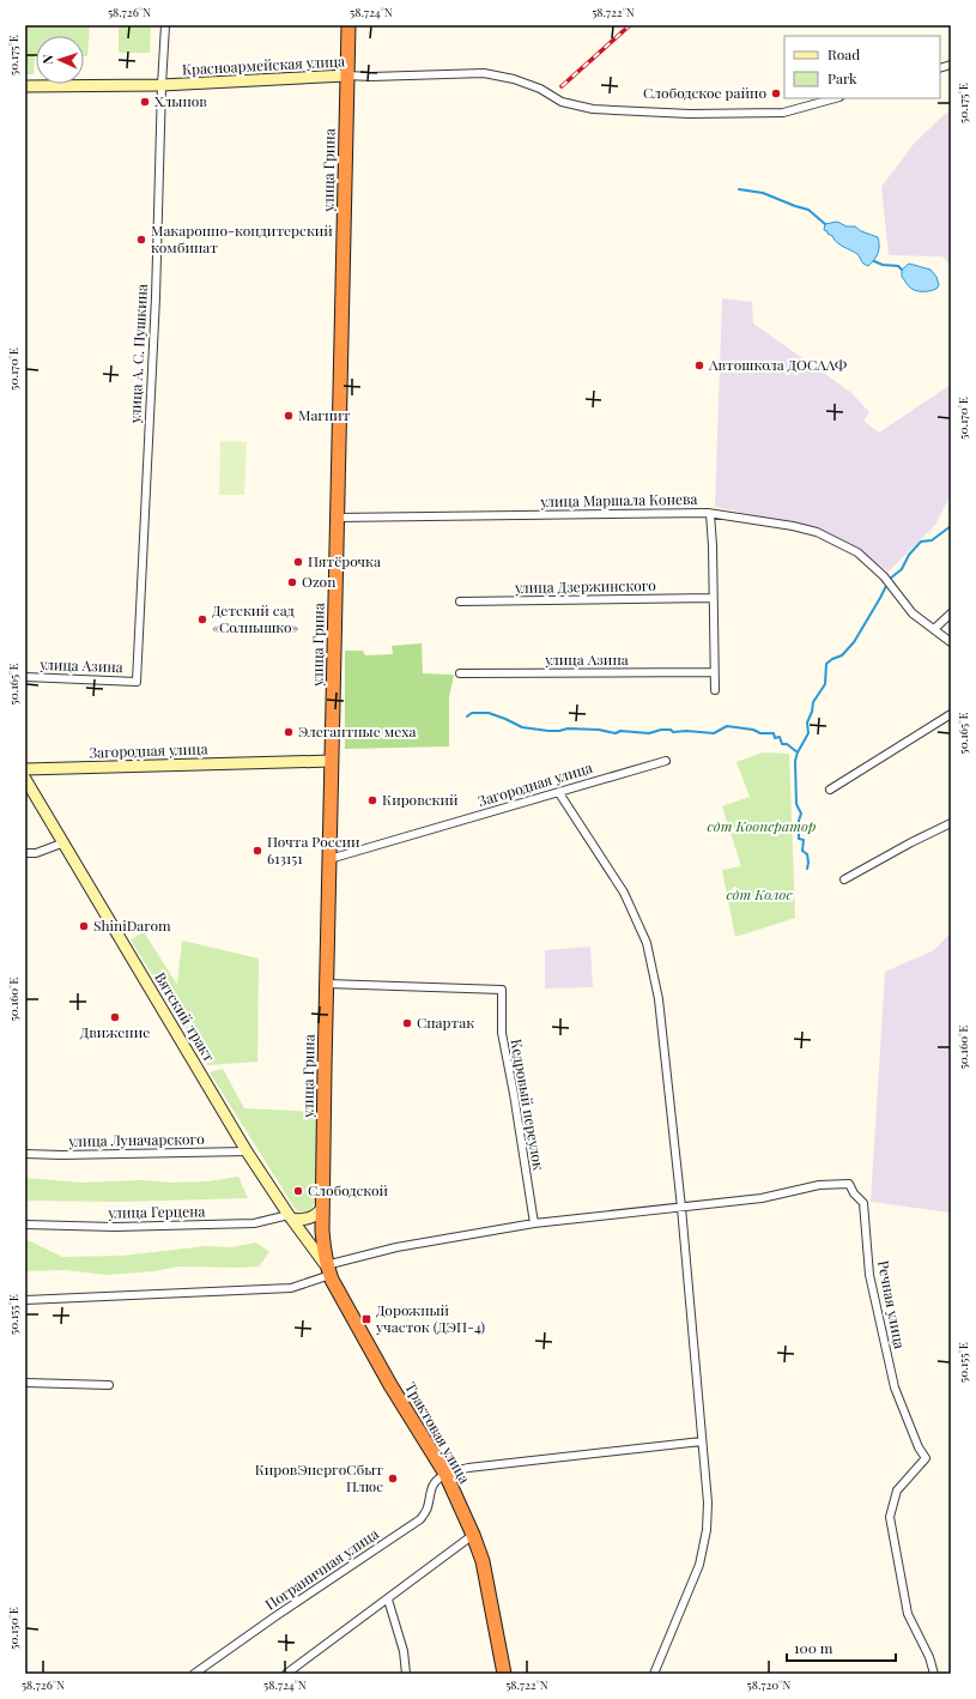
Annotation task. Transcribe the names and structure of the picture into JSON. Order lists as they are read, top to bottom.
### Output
{
  "streets": {
    "highway": ["улица Грина", "Трактовая улица"],
    "main road": ["Красноармейская улица", "Загородная улица", "Вятский тракт"],
    "street": [
      "улица А. С. Пушкина",
      "улица Маршала Конева",
      "улица Дзержинского",
      "улица Азина",
      "Кедровый переулок",
      "улица Луначарского",
      "улица Герцена",
      "Речная улица",
      "Пограничная улица"
    ]
  },
  "crossings": [
    ["Красноармейская улица", "улица Грина"],
    ["Красноармейская улица", "улица А. С. Пушкина"],
    ["улица Грина", "улица Маршала Конева"],
    ["улица Грина", "Загородная улица"],
    ["улица Грина", "Вятский тракт"],
    ["улица Грина", "Кедровый переулок"],
    ["улица Грина", "Трактовая улица"],
    ["улица А. С. Пушкина", "улица Азина"],
    ["Вятский тракт", "улица Луначарского"],
    ["Вятский тракт", "улица Герцена"],
    ["Вятский тракт", "Трактовая улица"],
    ["Трактовая улица", "Пограничная улица"]
  ],
  "parks": ["сдт Кооператор", "сдт Колос"],
  "places": {
    "other": [
      "Слободское райпо",
      "Хлынов",
      "Макаронно-кондитерский комбинат",
      "Автошкола ДОСААФ",
      "Магнит",
      "Пятёрочка",
      "Ozon",
      "Детский сад «Солнышко»",
      "Элегантные меха",
      "Кировский",
      "Почта России 613151",
      "ShiniDarom",
      "Движение",
      "Спартак",
      "Слободской",
      "КировЭнергоСбыт Плюс"
    ],
    "transit": ["Дорожный участок (ДЭП-4)"]
  },
  "legend": ["Road", "Park"],
  "scale_bar": "100 m",
  "north": "left",
  "coordinates": [
    "58.726°N",
    "58.724°N",
    "58.722°N",
    "50.175°E",
    "50.170°E",
    "50.165°E",
    "50.160°E",
    "50.155°E",
    "50.150°E",
    "58.720°N"
  ]
}
